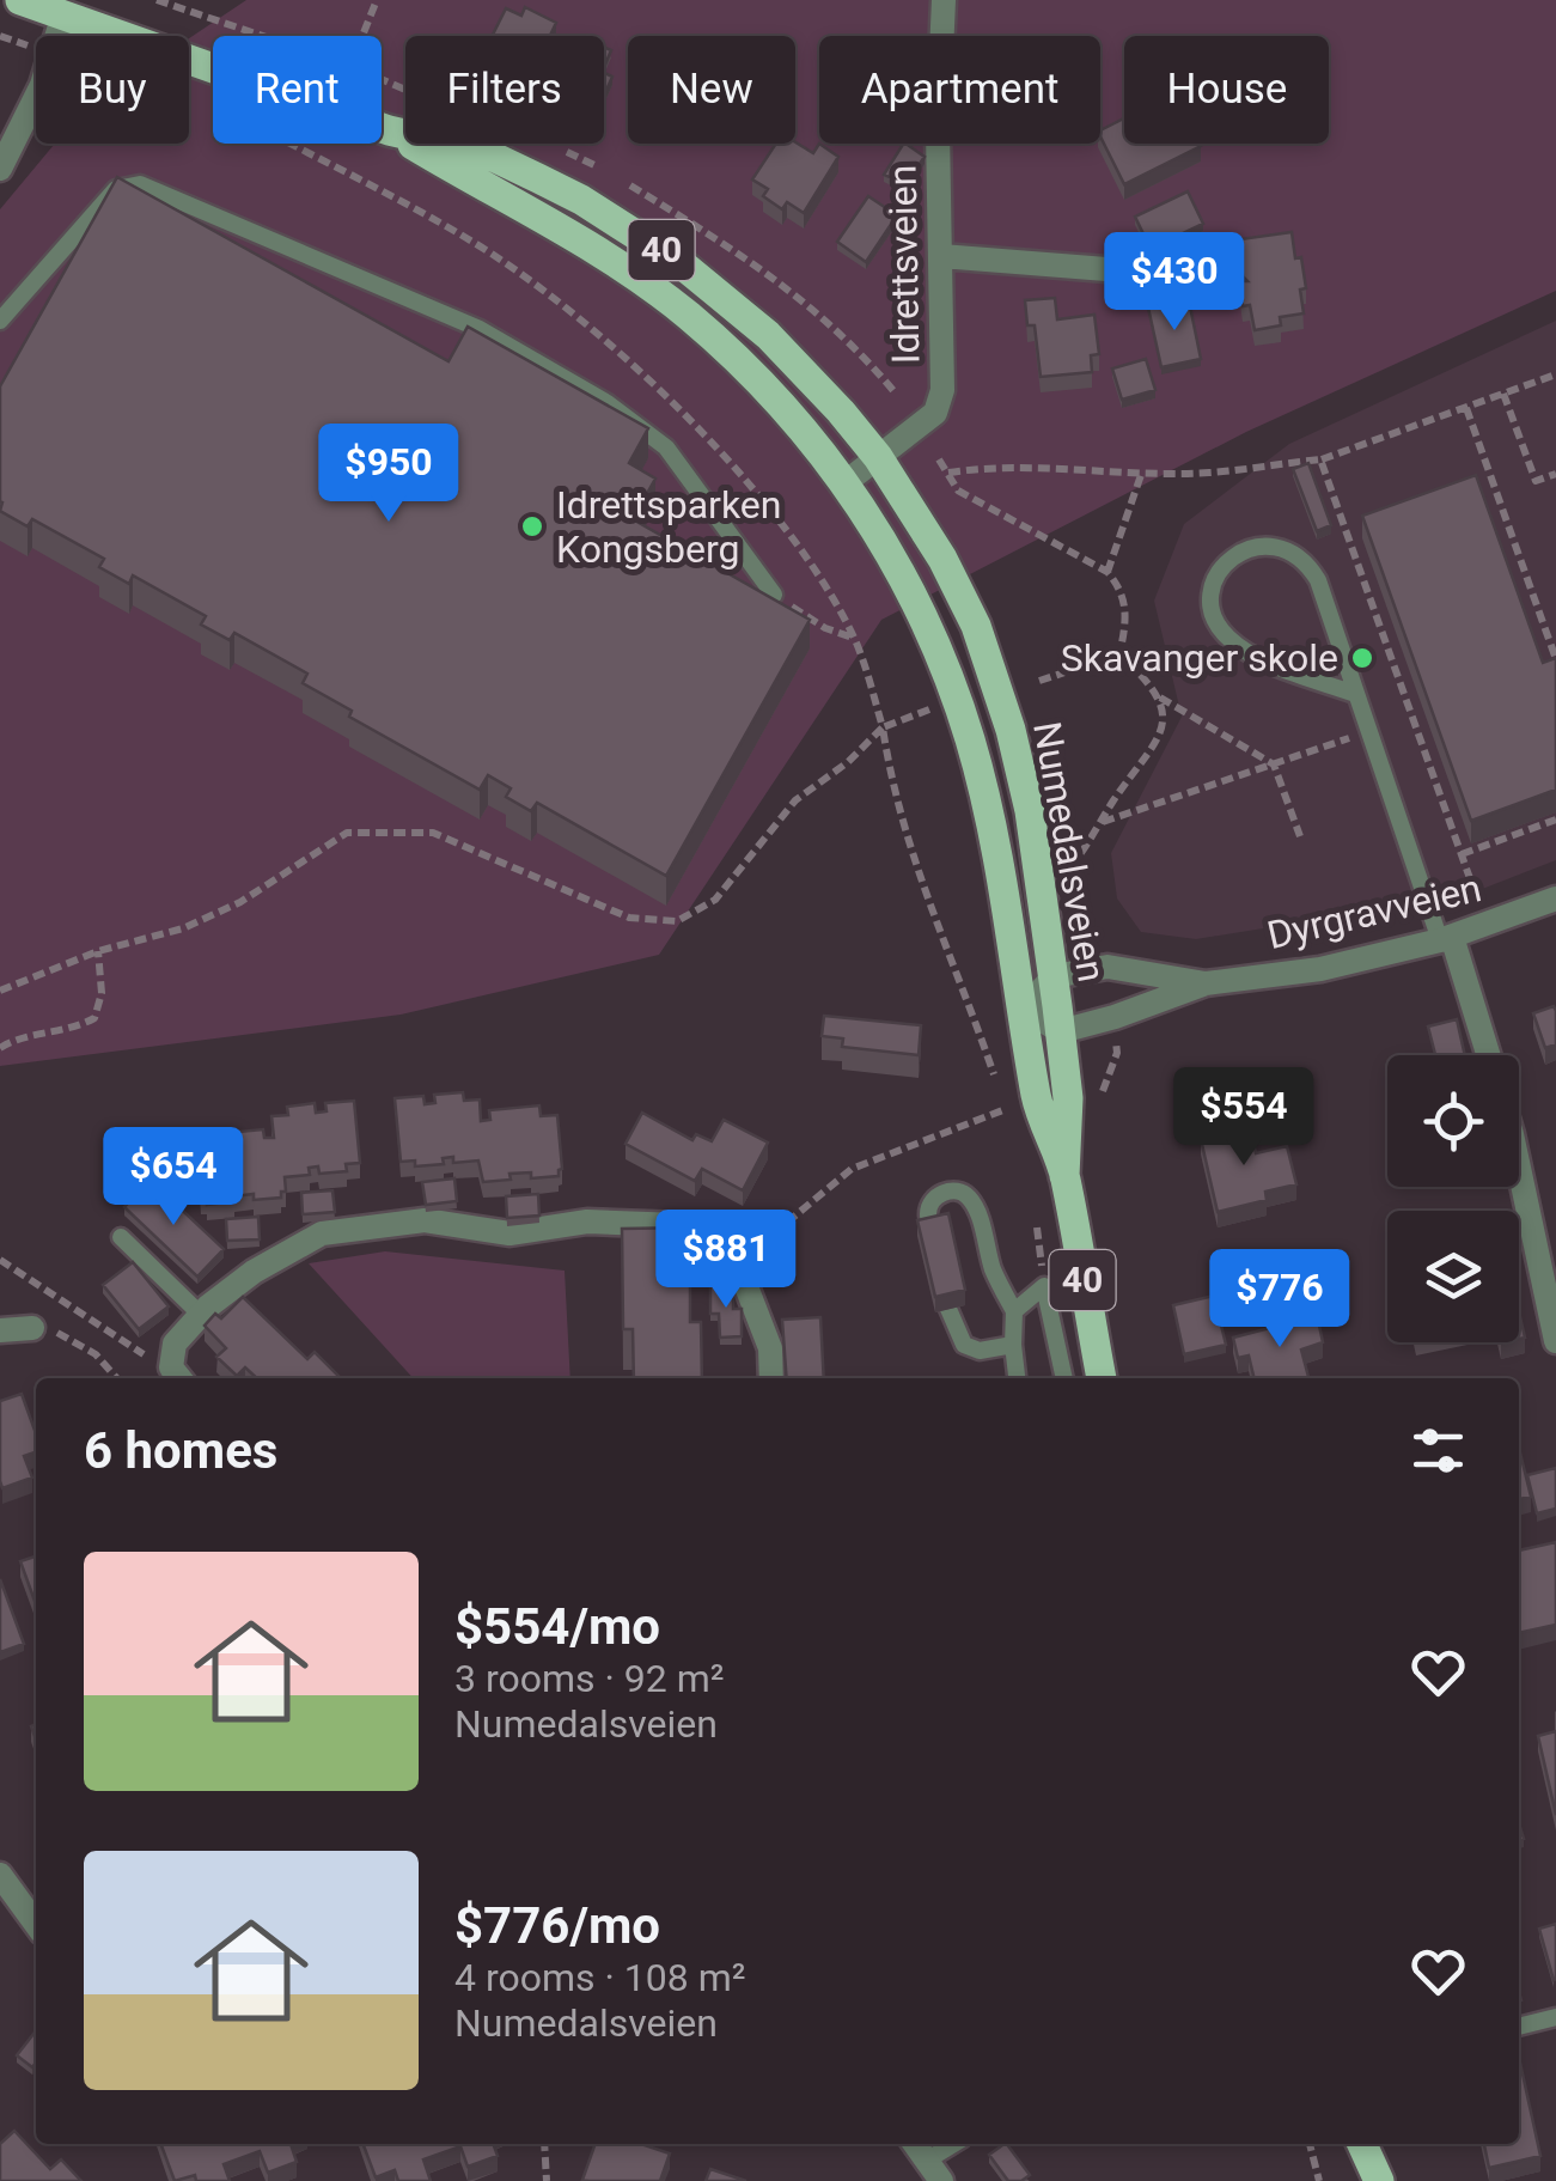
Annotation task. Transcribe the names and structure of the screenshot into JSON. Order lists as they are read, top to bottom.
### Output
{
  "streets": {
    "main road": ["40", "Numedalsveien"],
    "street": ["Idrettsveien", "Dyrgravveien"]
  },
  "crossings": [
    ["Idrettsveien", "Numedalsveien"],
    ["Numedalsveien", "Dyrgravveien"]
  ],
  "places": ["Idrettsparken Kongsberg", "Skavanger skole"],
  "page": {
    "chip": [
      "Buy",
      "Rent",
      "Filters",
      "New",
      "Apartment",
      "House"
    ],
    "price": [
      "$430",
      "$950",
      "$554",
      "$654",
      "$881",
      "$776"
    ],
    "heading": "6 homes",
    "list": [
      {
        "name": "$554/mo",
        "note": "3 rooms · 92 m² · Numedalsveien"
      },
      {
        "name": "$776/mo",
        "note": "4 rooms · 108 m² · Numedalsveien"
      }
    ]
  }
}
